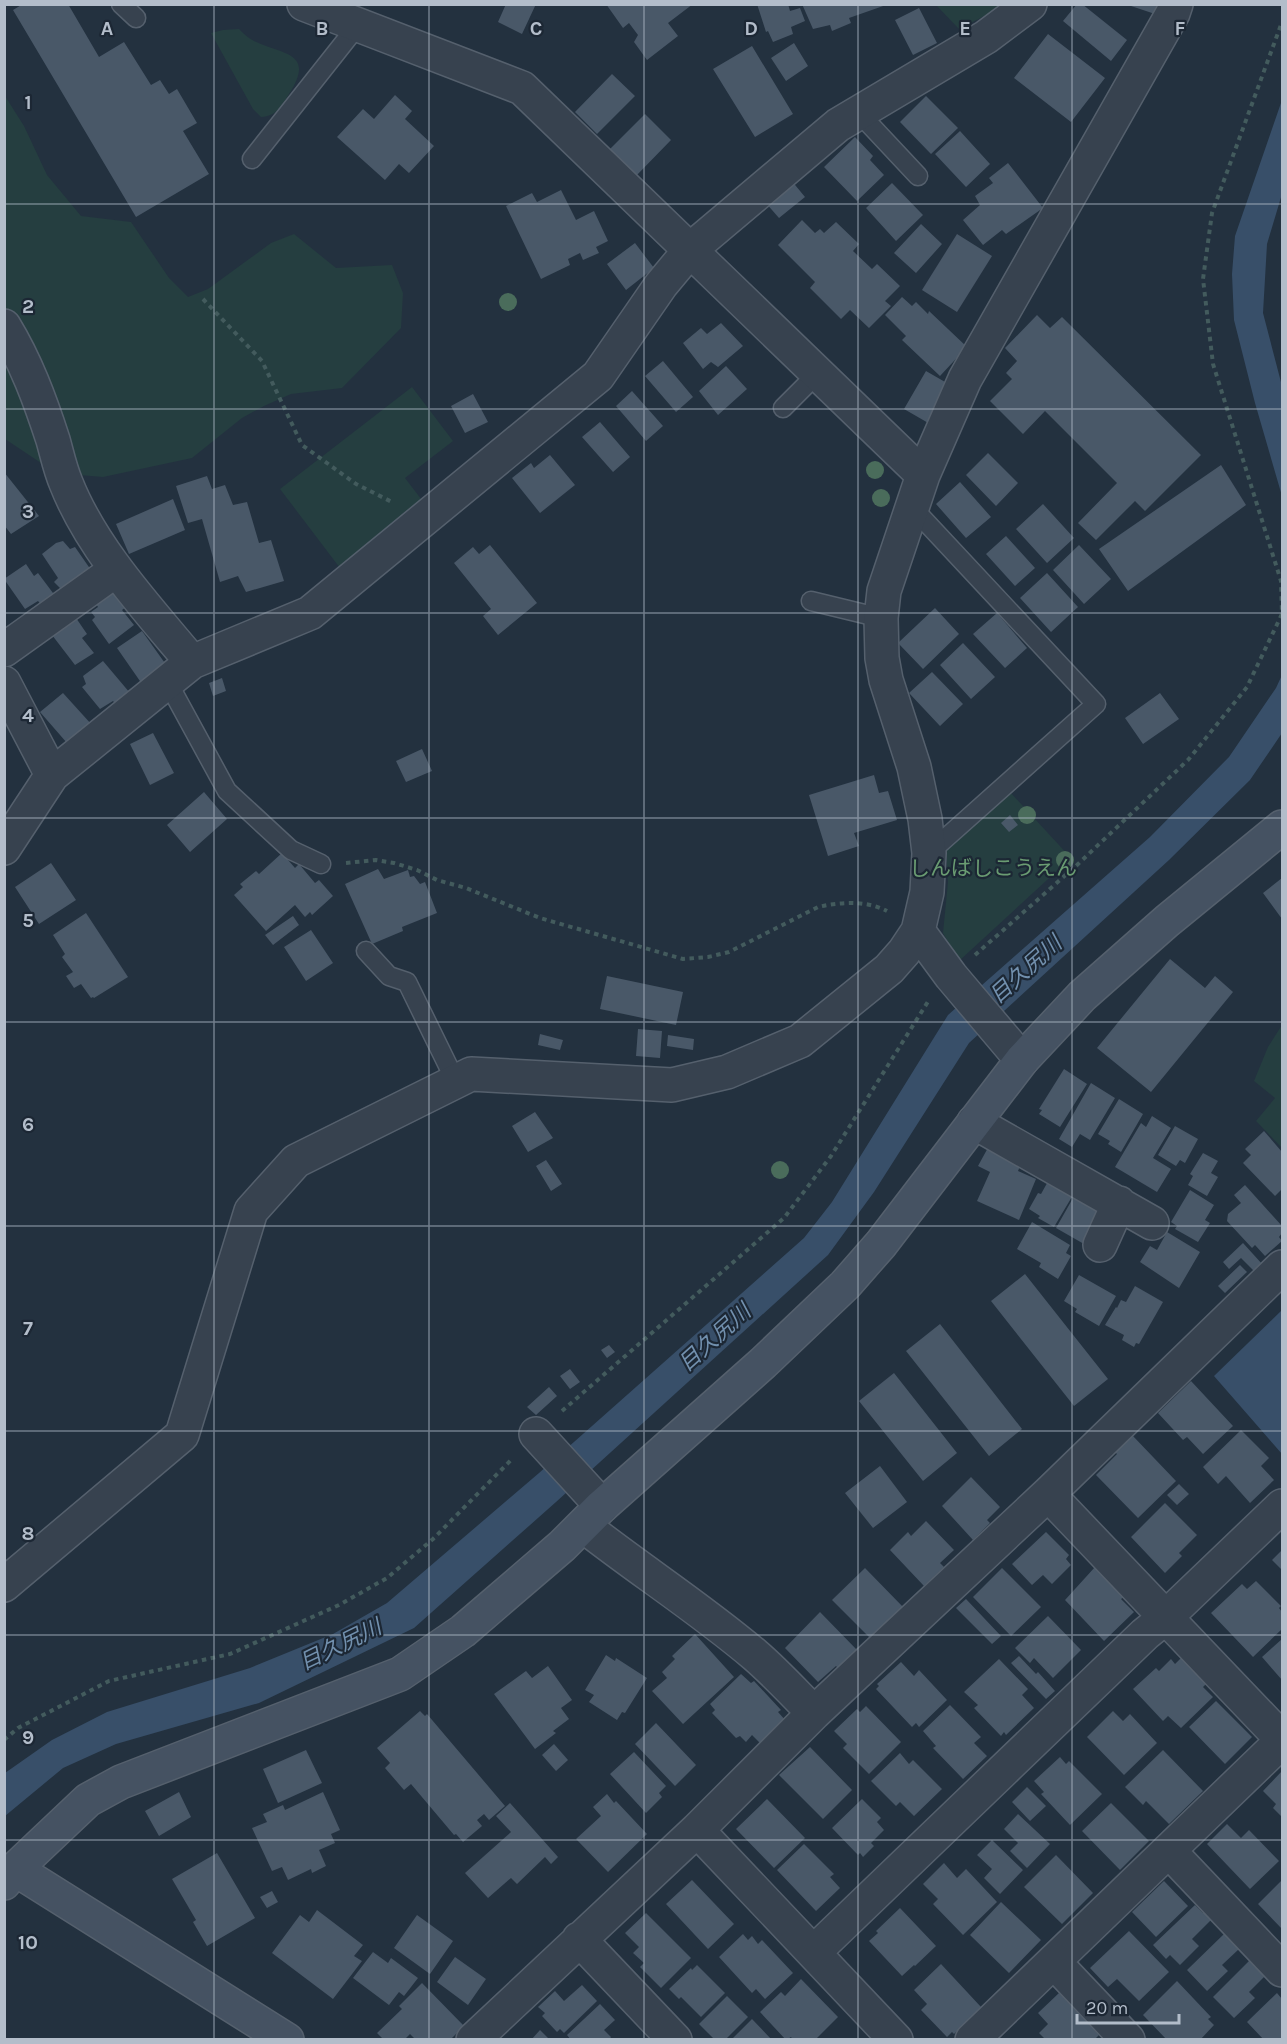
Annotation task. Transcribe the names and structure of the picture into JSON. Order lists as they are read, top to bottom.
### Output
{
  "water": ["目久尻川"],
  "parks": ["しんばしこうえん"],
  "scale_bar": "20 m",
  "grid": {
    "columns": [
      "A",
      "B",
      "C",
      "D",
      "E",
      "F"
    ],
    "rows": [
      "1",
      "2",
      "3",
      "4",
      "5",
      "6",
      "7",
      "8",
      "9",
      "10"
    ]
  }
}
